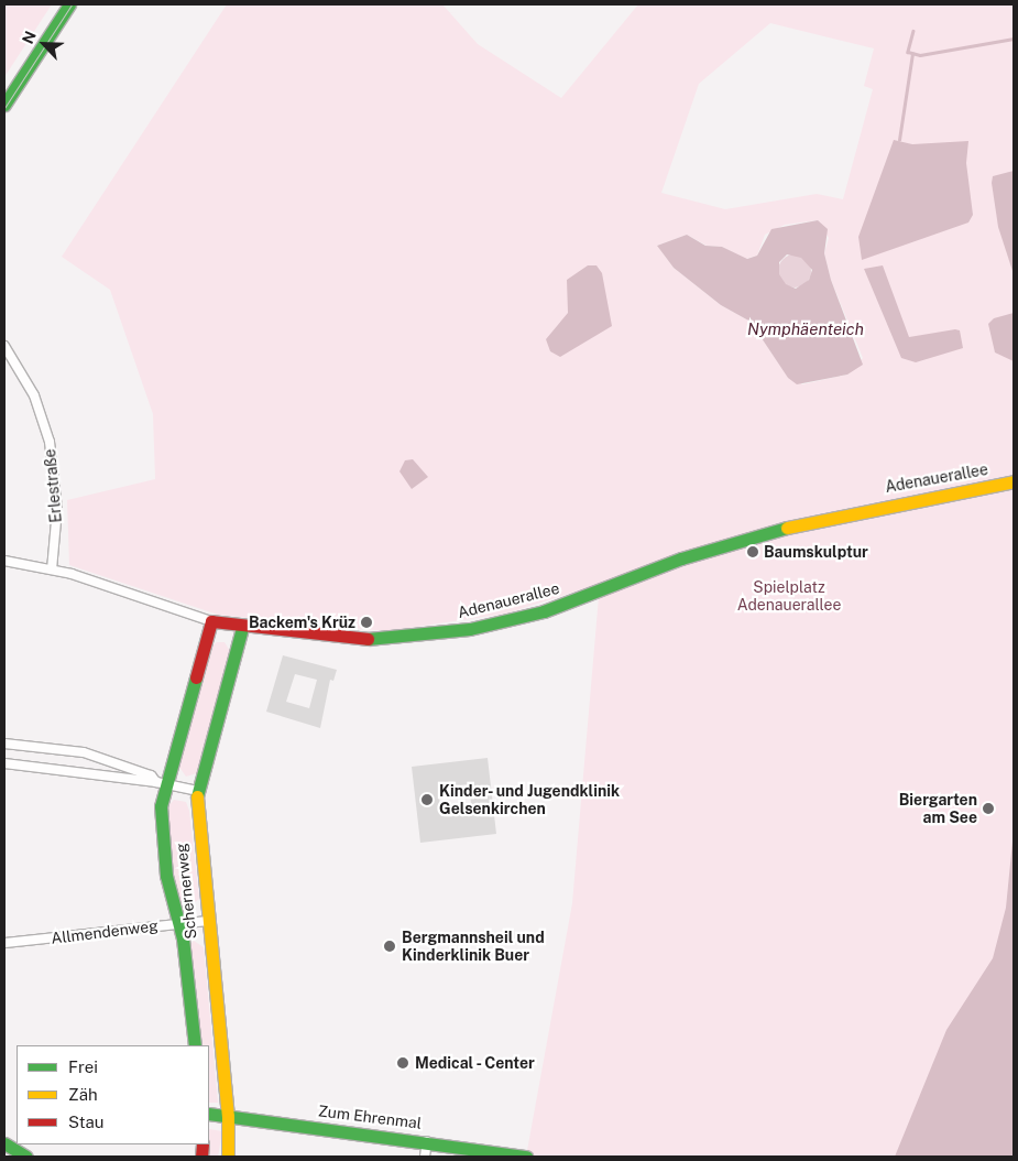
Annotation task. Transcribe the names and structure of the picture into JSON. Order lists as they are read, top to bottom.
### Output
{
  "streets": {
    "street": [
      "Adenauerallee",
      "Erlestraße",
      "Schernerweg",
      "Allmendenweg",
      "Zum Ehrenmal"
    ]
  },
  "crossings": [
    ["Adenauerallee", "Erlestraße"],
    ["Adenauerallee", "Schernerweg"],
    ["Schernerweg", "Allmendenweg"],
    ["Schernerweg", "Zum Ehrenmal"]
  ],
  "water": ["Nymphäenteich"],
  "parks": ["Spielplatz Adenauerallee"],
  "places": [
    "Baumskulptur",
    "Backem's Krüz",
    "Kinder- und Jugendklinik Gelsenkirchen",
    "Biergarten am See",
    "Bergmannsheil und Kinderklinik Buer",
    "Medical - Center"
  ],
  "legend": ["Frei", "Zäh", "Stau"],
  "north": "top left"
}
